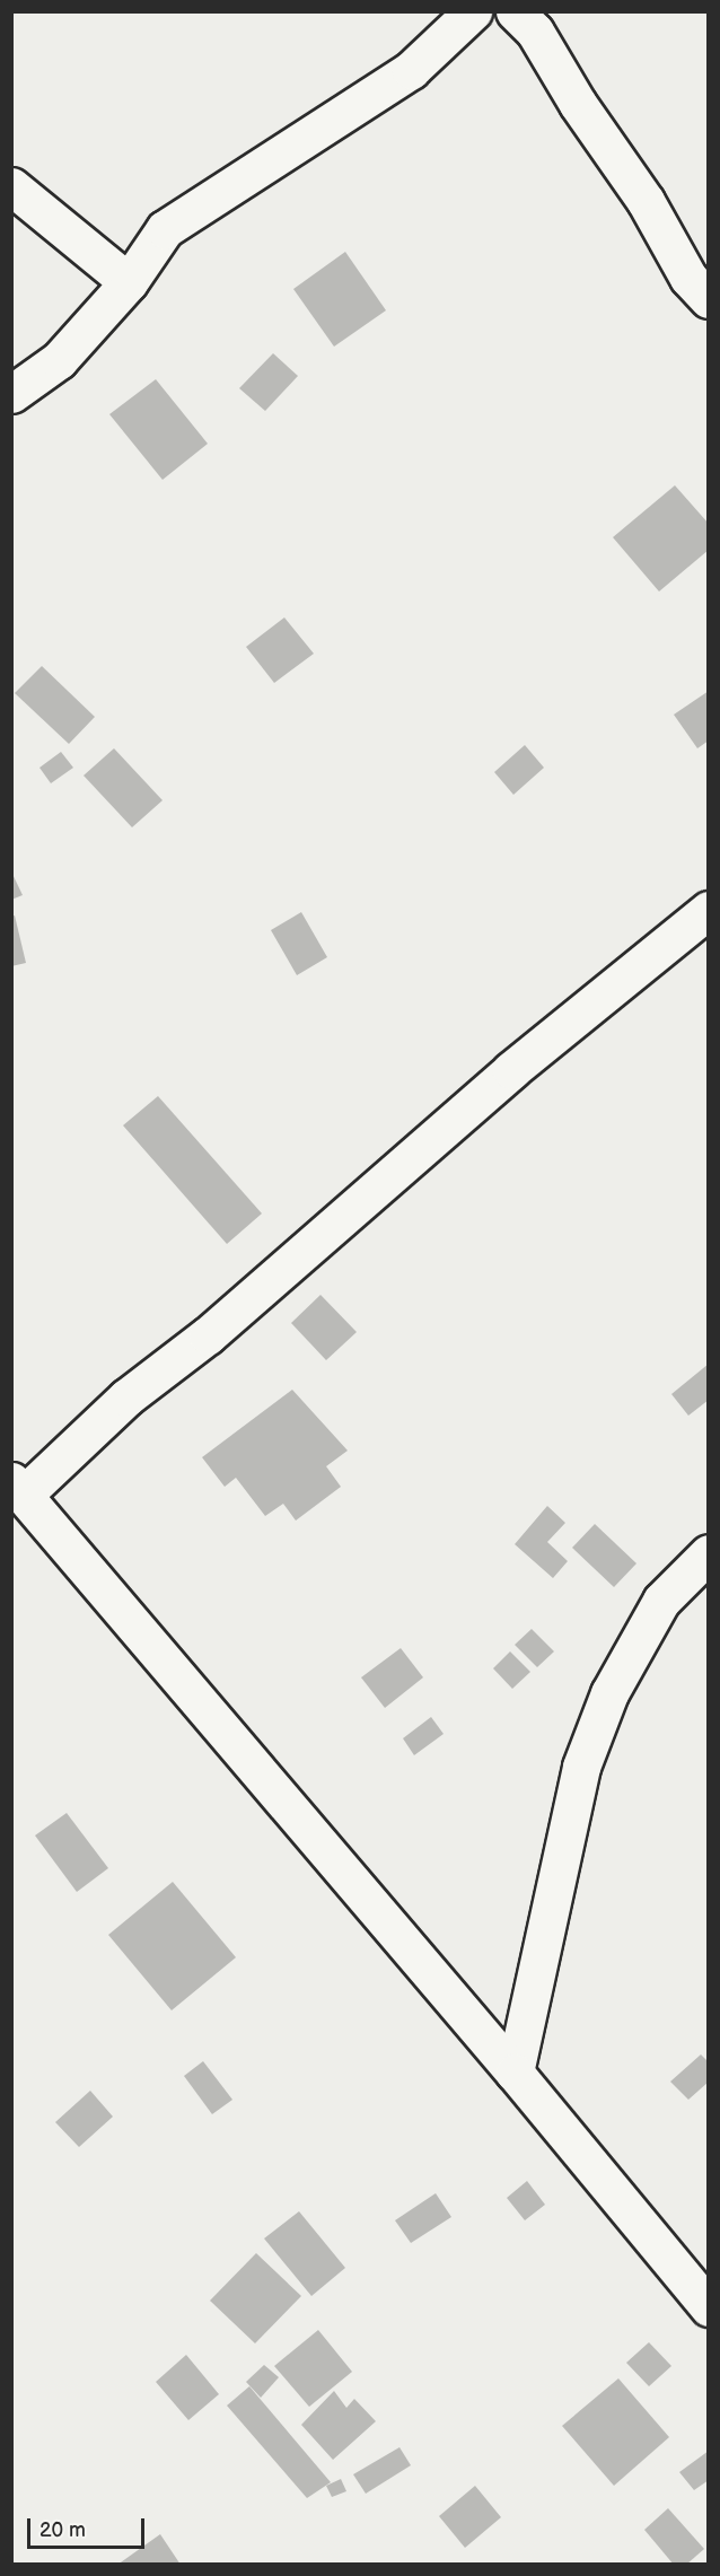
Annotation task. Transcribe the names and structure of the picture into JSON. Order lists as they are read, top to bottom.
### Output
{
  "scale_bar": "20 m"
}
